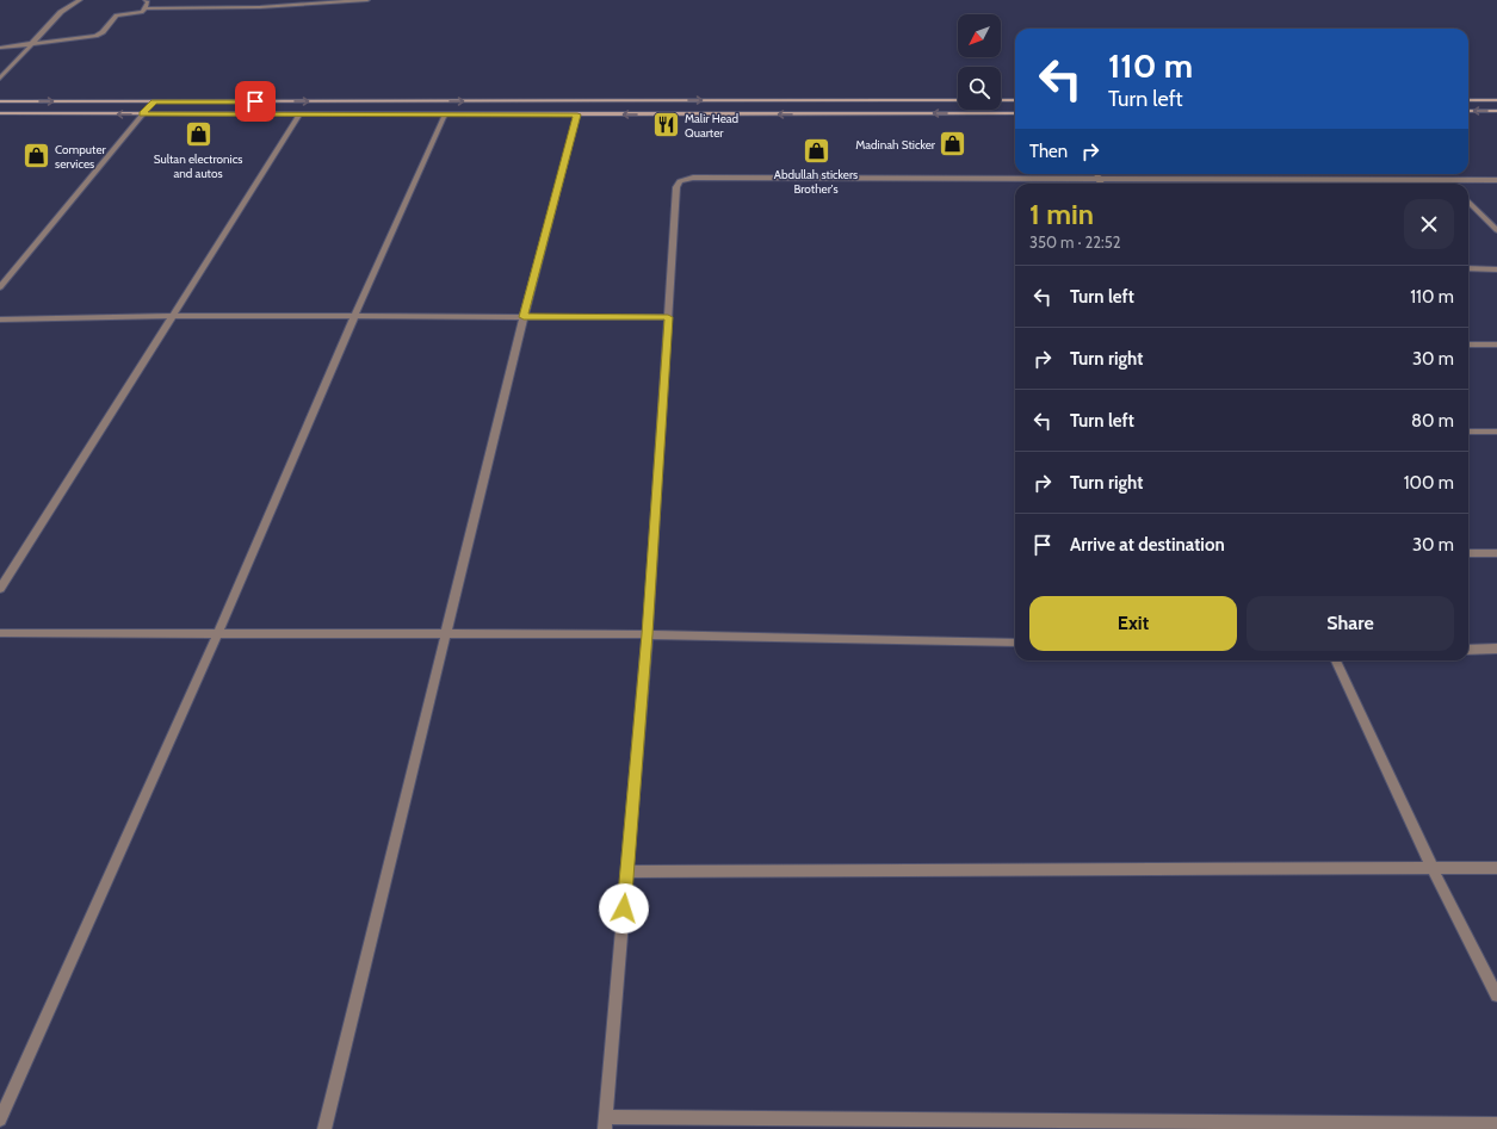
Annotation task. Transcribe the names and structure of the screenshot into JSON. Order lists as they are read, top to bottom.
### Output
{
  "places": {
    "restaurant": ["Malir Head Quarter"],
    "shop": [
      "Sultan electronics and autos",
      "Madinah Sticker",
      "Abdullah stickers Brother's",
      "Computer services"
    ]
  },
  "north": "bottom left",
  "page": {
    "turn": ["110 m", "Turn left"],
    "then": "Then",
    "heading": ["1 min", "350 m · 22:52"],
    "list": [
      {
        "name": "Turn left",
        "value": "110 m"
      },
      {
        "name": "Turn right",
        "value": "30 m"
      },
      {
        "name": "Turn left",
        "value": "80 m"
      },
      {
        "name": "Turn right",
        "value": "100 m"
      },
      {
        "name": "Arrive at destination",
        "value": "30 m"
      }
    ],
    "buttons": ["Exit", "Share"]
  }
}
